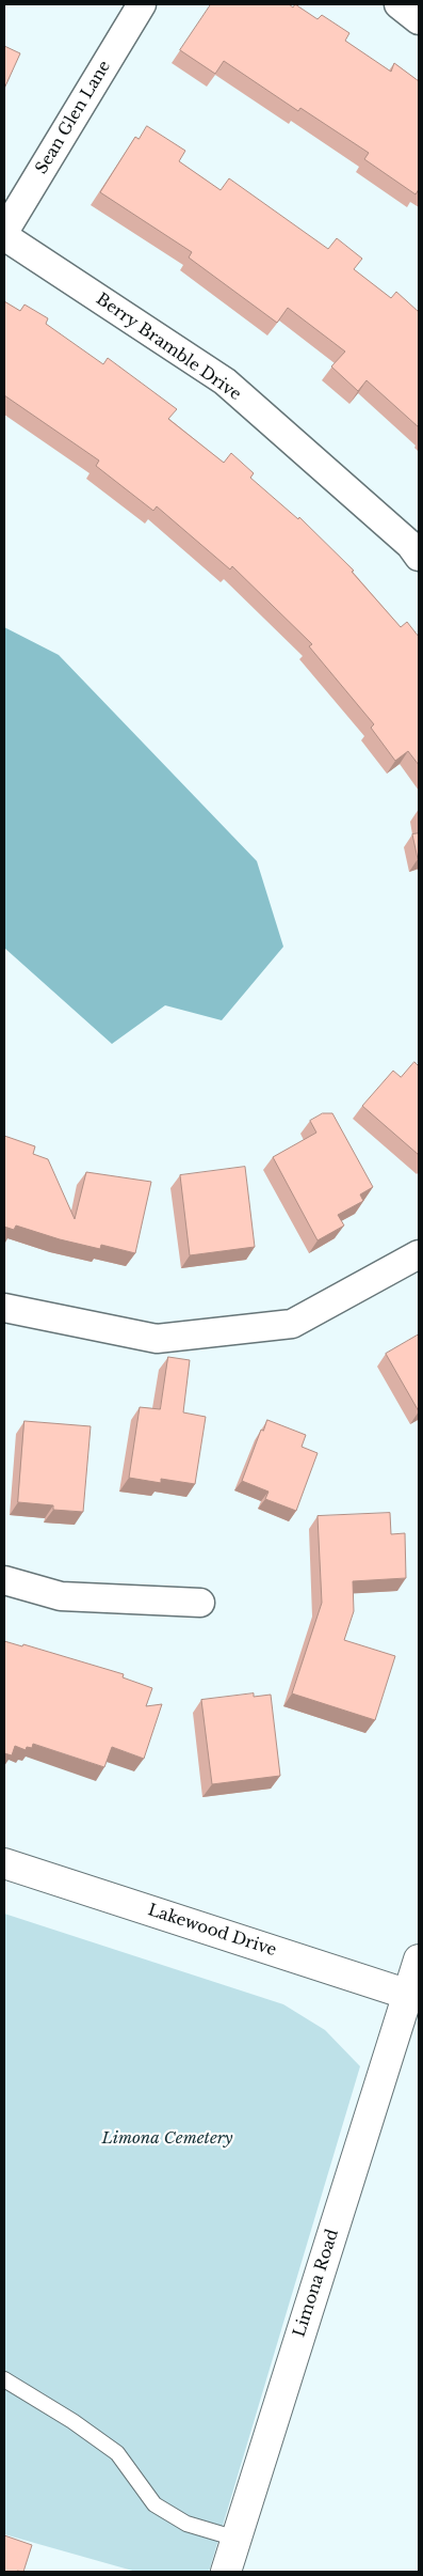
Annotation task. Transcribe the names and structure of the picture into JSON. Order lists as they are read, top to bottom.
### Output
{
  "streets": {
    "street": [
      "Sean Glen Lane",
      "Berry Bramble Drive",
      "Lakewood Drive",
      "Limona Road"
    ]
  },
  "crossings": [
    ["Sean Glen Lane", "Berry Bramble Drive"],
    ["Lakewood Drive", "Limona Road"]
  ],
  "parks": ["Limona Cemetery"]
}
